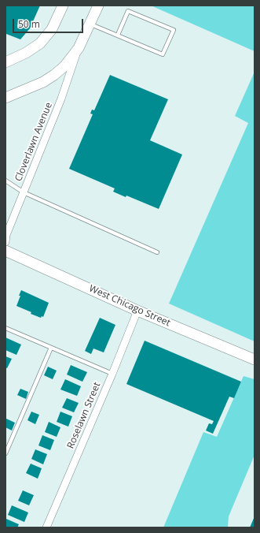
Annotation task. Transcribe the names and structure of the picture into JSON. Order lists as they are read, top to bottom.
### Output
{
  "streets": {
    "street": ["Cloverlawn Avenue", "West Chicago Street", "Roselawn Street"]
  },
  "crossings": [
    ["West Chicago Street", "Roselawn Street"]
  ],
  "scale_bar": "50 m"
}
